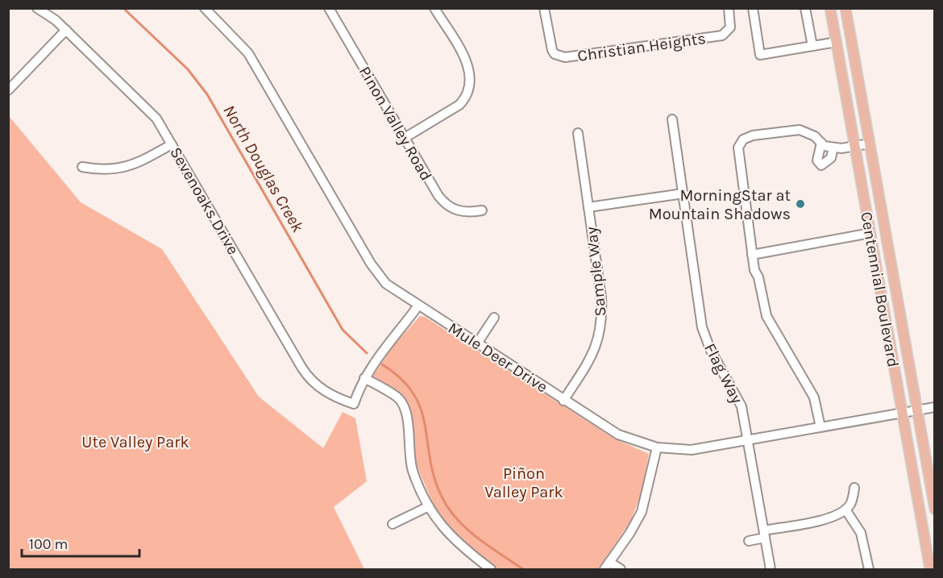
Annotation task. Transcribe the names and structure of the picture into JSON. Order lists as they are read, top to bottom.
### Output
{
  "streets": {
    "main road": ["Centennial Boulevard"],
    "street": [
      "Christian Heights",
      "Pinon Valley Road",
      "Sevenoaks Drive",
      "Sample Way",
      "Mule Deer Drive",
      "Flag Way"
    ]
  },
  "crossings": [
    ["Sample Way", "Mule Deer Drive"],
    ["Centennial Boulevard", "Mule Deer Drive"],
    ["Mule Deer Drive", "Flag Way"]
  ],
  "water": ["North Douglas Creek"],
  "parks": ["Ute Valley Park", "Piñon Valley Park"],
  "places": ["MorningStar at Mountain Shadows"],
  "scale_bar": "100 m"
}
